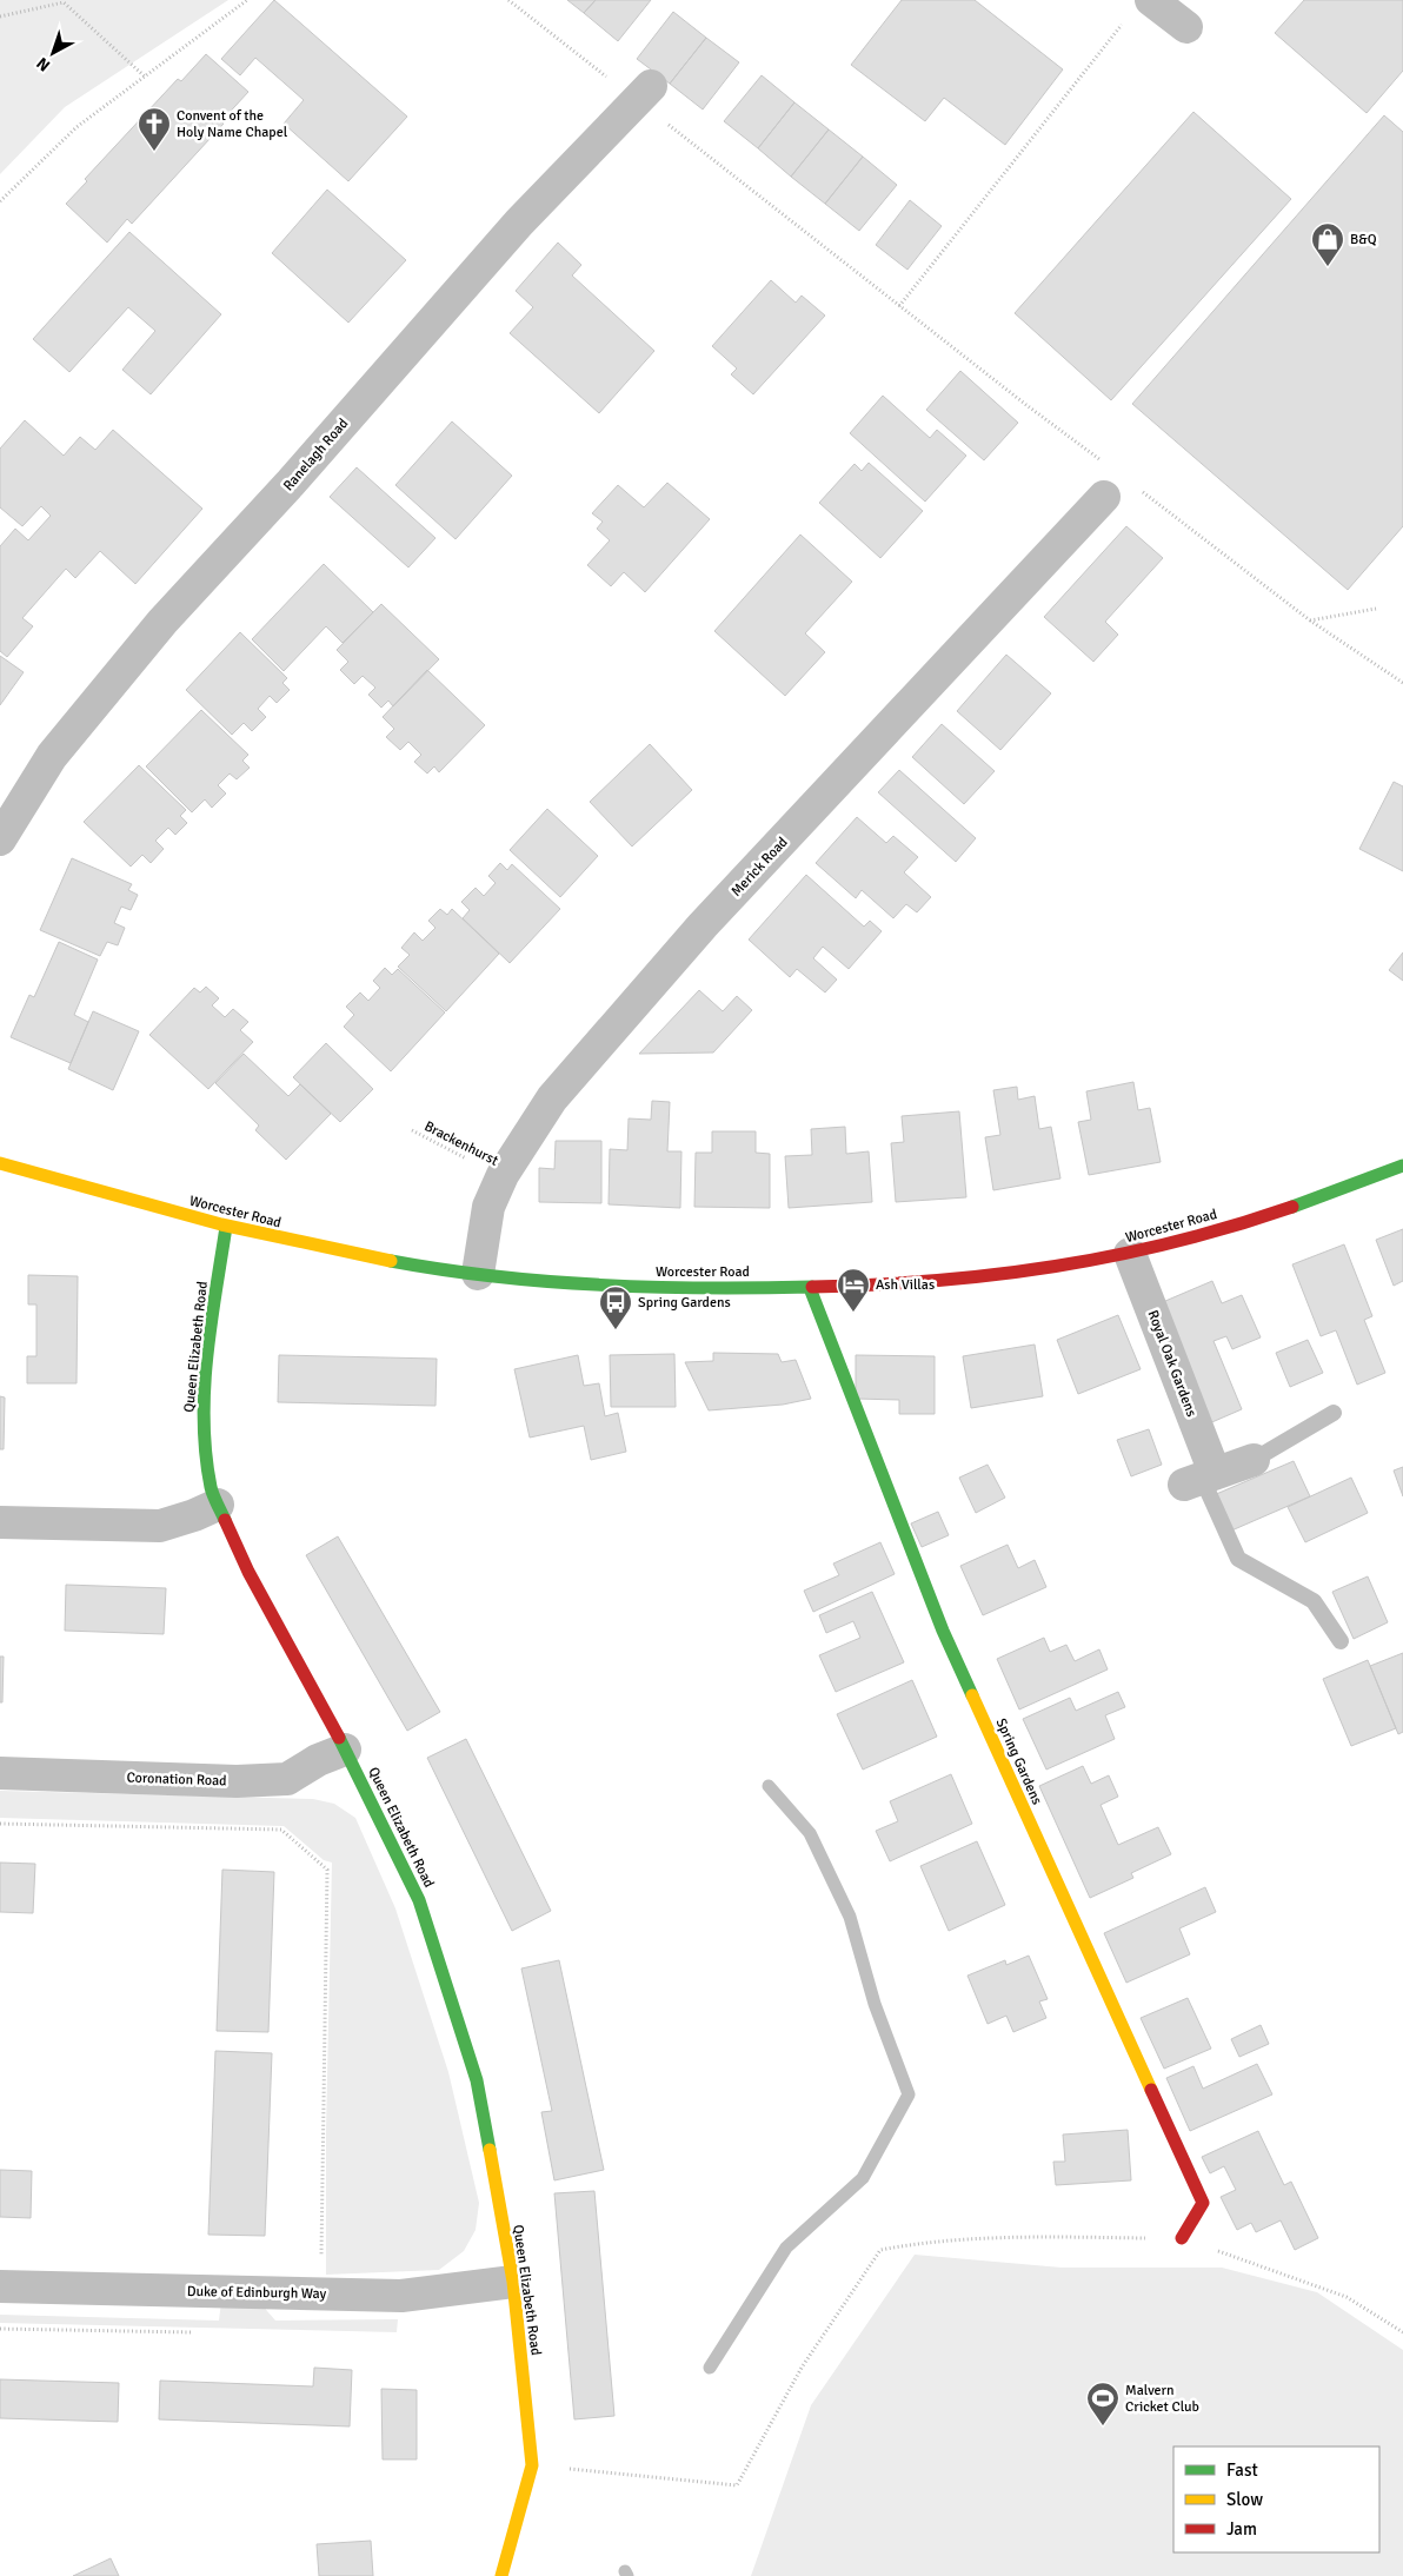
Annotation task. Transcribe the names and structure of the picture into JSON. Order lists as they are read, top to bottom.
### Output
{
  "streets": {
    "main road": ["Worcester Road", "Queen Elizabeth Road", "Spring Gardens"],
    "street": [
      "Ranelagh Road",
      "Merick Road",
      "Royal Oak Gardens",
      "Coronation Road",
      "Duke of Edinburgh Way"
    ],
    "path": ["Brackenhurst"]
  },
  "crossings": [
    ["Merick Road", "Brackenhurst"],
    ["Merick Road", "Worcester Road"],
    ["Worcester Road", "Queen Elizabeth Road"],
    ["Worcester Road", "Royal Oak Gardens"],
    ["Worcester Road", "Spring Gardens"],
    ["Queen Elizabeth Road", "Coronation Road"],
    ["Queen Elizabeth Road", "Duke of Edinburgh Way"]
  ],
  "places": {
    "church": ["Convent of the Holy Name Chapel"],
    "shop": ["B&Q"],
    "hotel": ["Ash Villas"],
    "bus stop": ["Spring Gardens"],
    "sports": ["Malvern Cricket Club"]
  },
  "legend": ["Fast", "Slow", "Jam"],
  "north": "bottom left"
}
